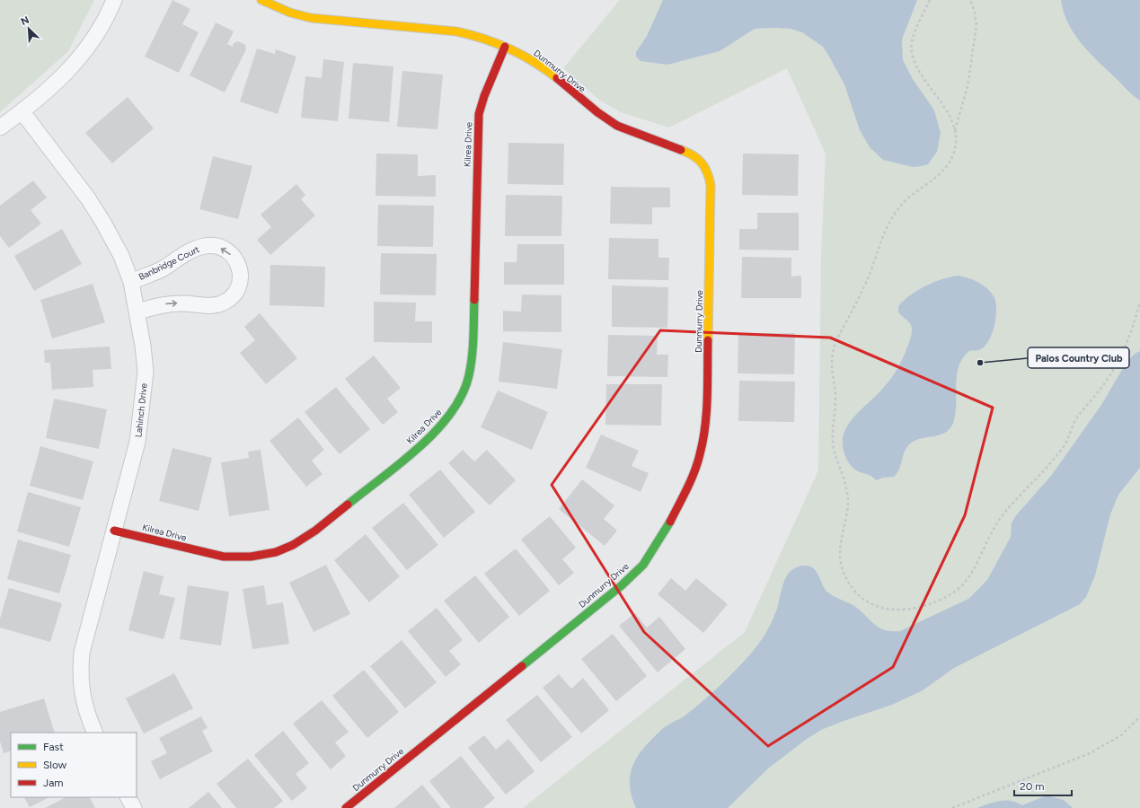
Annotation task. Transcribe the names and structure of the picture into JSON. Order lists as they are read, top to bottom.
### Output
{
  "streets": {
    "street": [
      "Dunmurry Drive",
      "Kilrea Drive",
      "Banbridge Court",
      "Lahinch Drive"
    ]
  },
  "crossings": [
    ["Dunmurry Drive", "Kilrea Drive"],
    ["Kilrea Drive", "Lahinch Drive"],
    ["Banbridge Court", "Lahinch Drive"]
  ],
  "places": ["Palos Country Club"],
  "legend": ["Fast", "Slow", "Jam"],
  "scale_bar": "20 m",
  "north": "top left"
}
